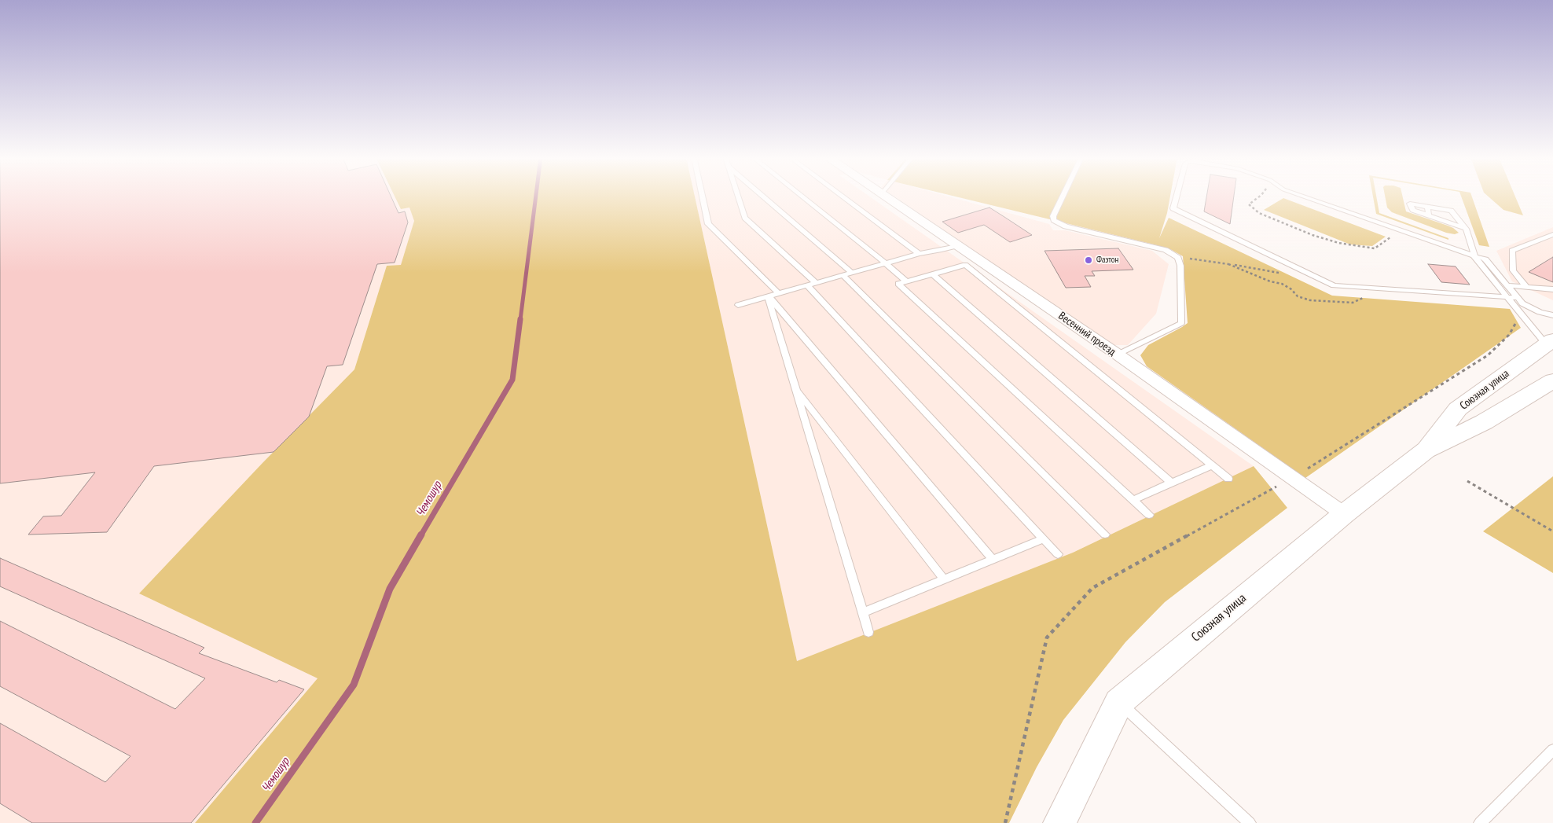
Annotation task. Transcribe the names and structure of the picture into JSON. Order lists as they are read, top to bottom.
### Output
{
  "streets": {
    "main road": ["Союзная улица"],
    "street": ["Весенний проезд"]
  },
  "crossings": [
    ["Весенний проезд", "Союзная улица"]
  ],
  "water": ["Чемошур"],
  "places": ["Фаэтон"]
}
